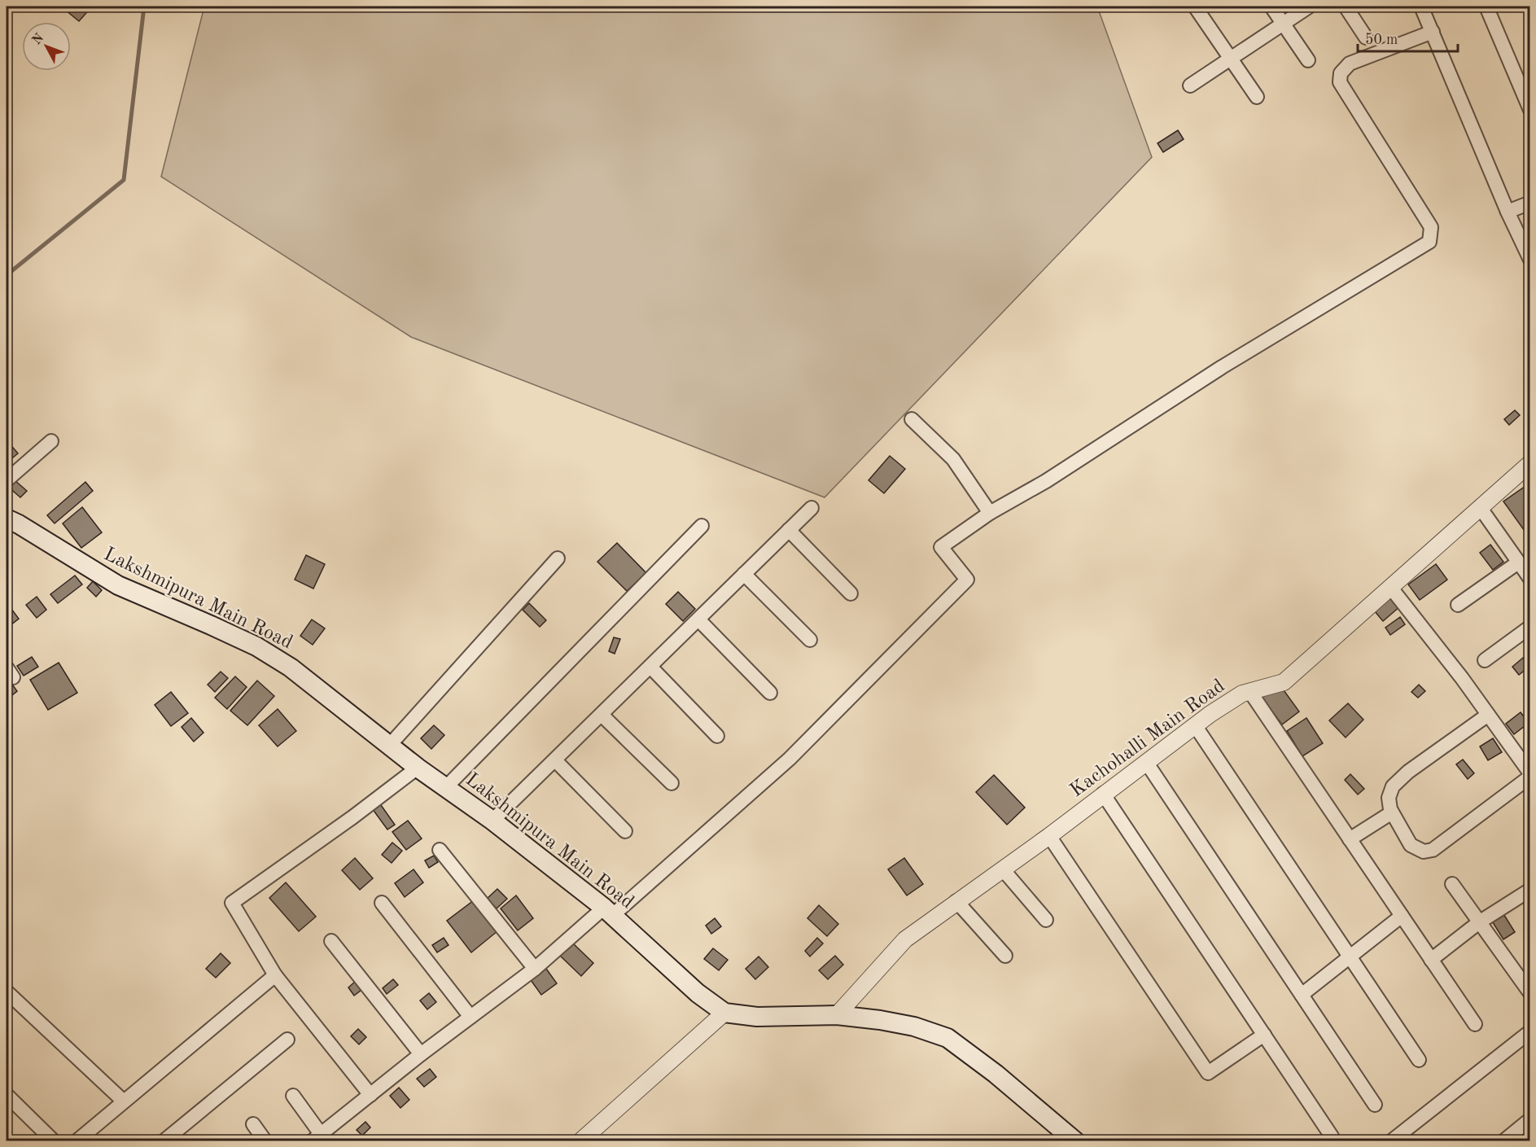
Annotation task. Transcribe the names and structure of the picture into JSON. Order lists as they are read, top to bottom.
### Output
{
  "streets": {
    "main road": ["Lakshmipura Main Road"],
    "street": ["Kachohalli Main Road"]
  },
  "crossings": [
    ["Lakshmipura Main Road", "Kachohalli Main Road"]
  ],
  "scale_bar": "50 m",
  "north": "top left"
}
